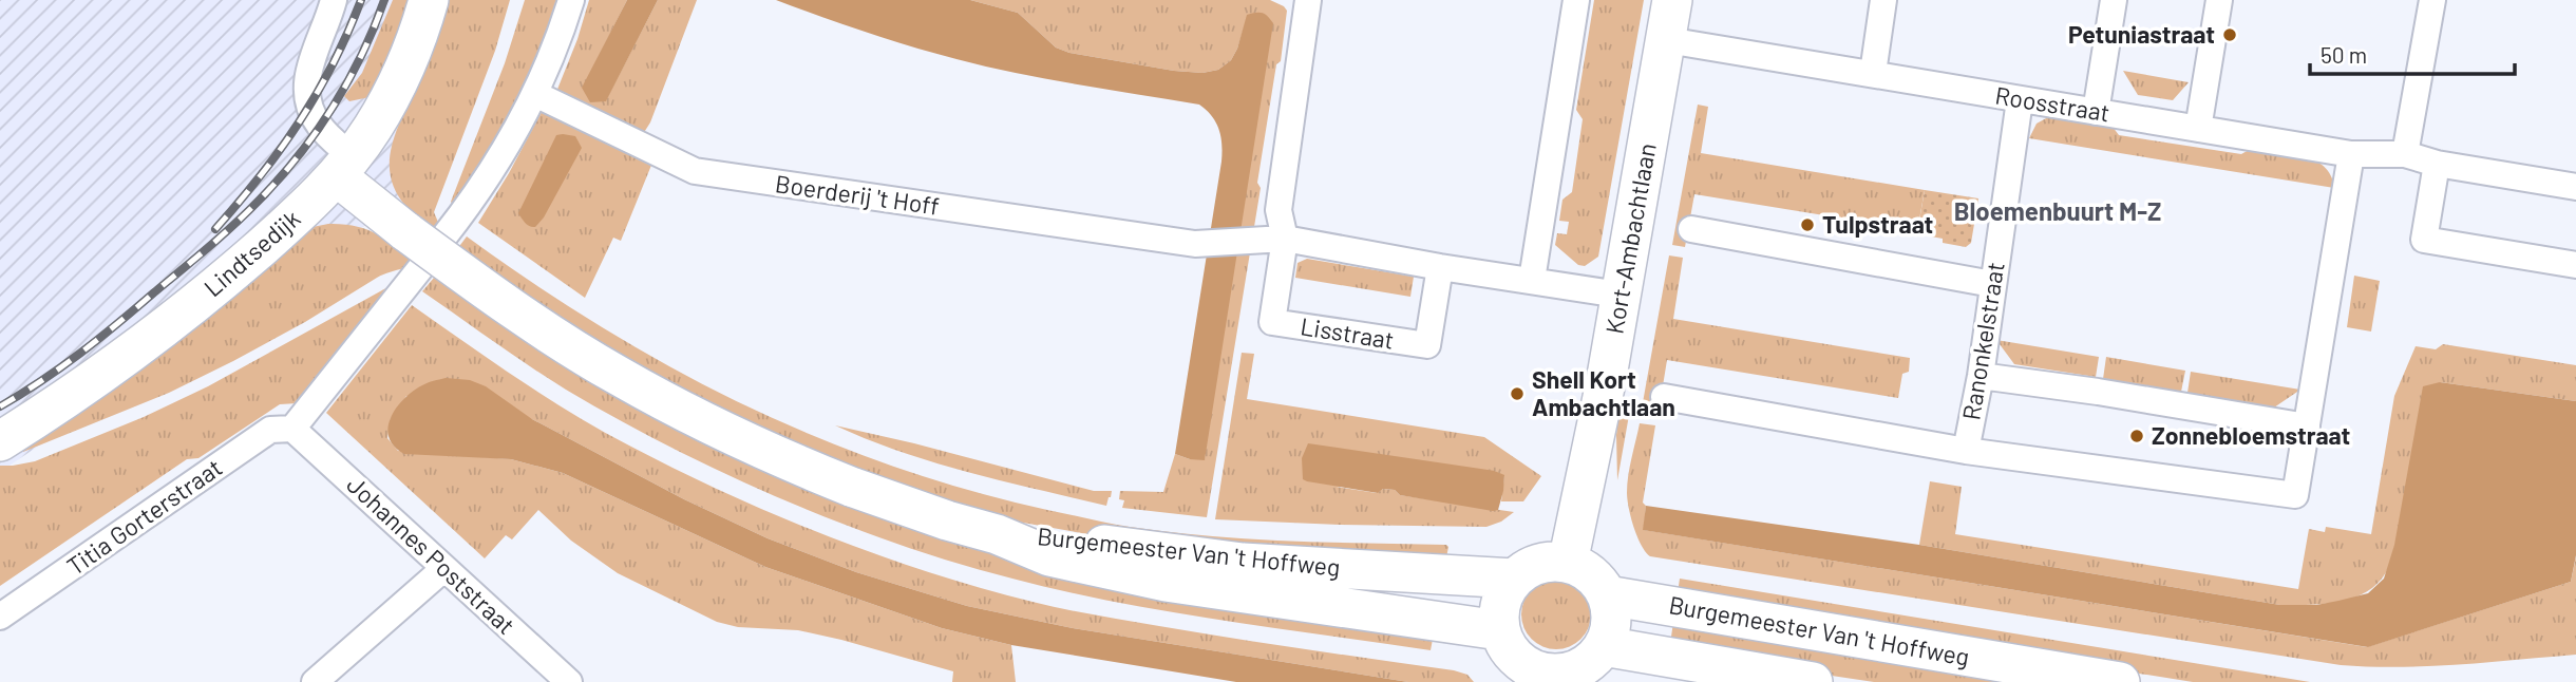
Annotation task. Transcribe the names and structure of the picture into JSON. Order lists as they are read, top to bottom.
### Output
{
  "streets": {
    "main road": ["Kort-Ambachtlaan", "Lindtsedijk", "Burgemeester Van 't Hoffweg"],
    "street": [
      "Roosstraat",
      "Boerderij 't Hoff",
      "Lisstraat",
      "Ranonkelstraat",
      "Titia Gorterstraat",
      "Johannes Poststraat"
    ]
  },
  "crossings": [
    ["Roosstraat", "Kort-Ambachtlaan"],
    ["Roosstraat", "Ranonkelstraat"],
    ["Boerderij 't Hoff", "Lisstraat"],
    ["Kort-Ambachtlaan", "Burgemeester Van 't Hoffweg"],
    ["Lindtsedijk", "Burgemeester Van 't Hoffweg"],
    ["Titia Gorterstraat", "Johannes Poststraat"]
  ],
  "districts": ["Bloemenbuurt M-Z"],
  "places": [
    "Petuniastraat",
    "Tulpstraat",
    "Shell Kort Ambachtlaan",
    "Zonnebloemstraat"
  ],
  "scale_bar": "50 m"
}
